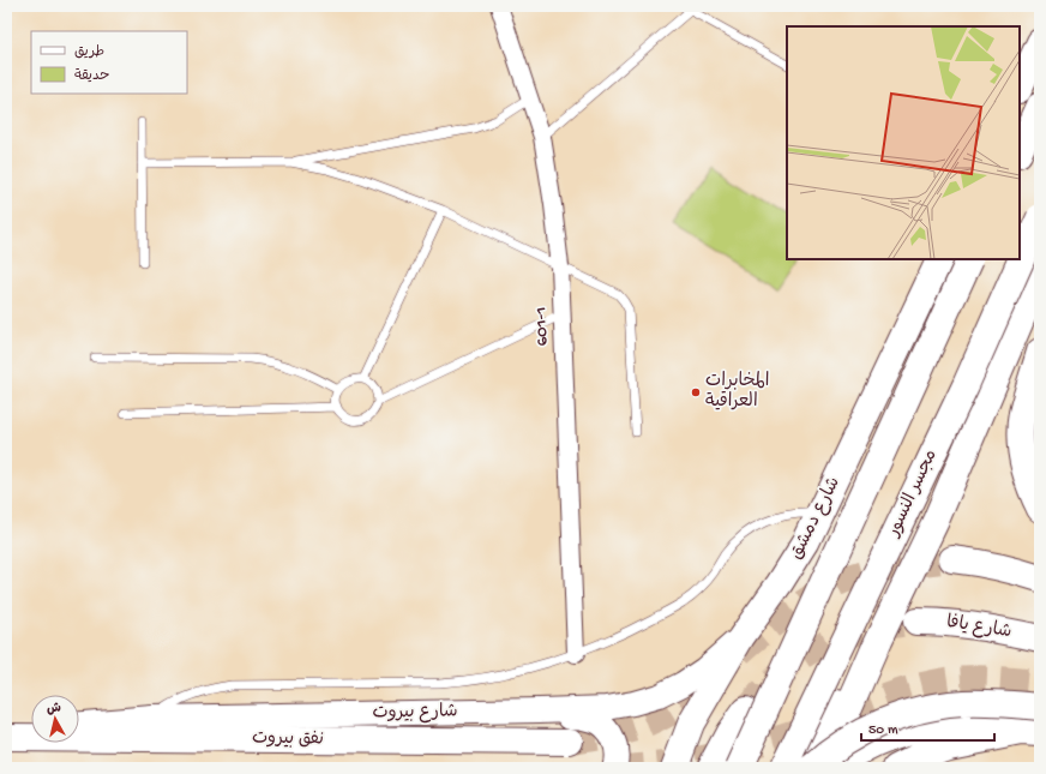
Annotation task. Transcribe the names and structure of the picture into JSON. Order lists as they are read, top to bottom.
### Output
{
  "streets": {
    "main road": [
      "مجسر النسور",
      "شارع دمشق",
      "شارع يافا",
      "شارع بيروت",
      "نفق بيروت"
    ],
    "street": ["601-1"]
  },
  "crossings": [
    ["شارع دمشق", "شارع بيروت"]
  ],
  "places": ["المخابرات العراقية"],
  "legend": ["طريق", "حديقة"],
  "scale_bar": "50 m",
  "north": "top"
}
